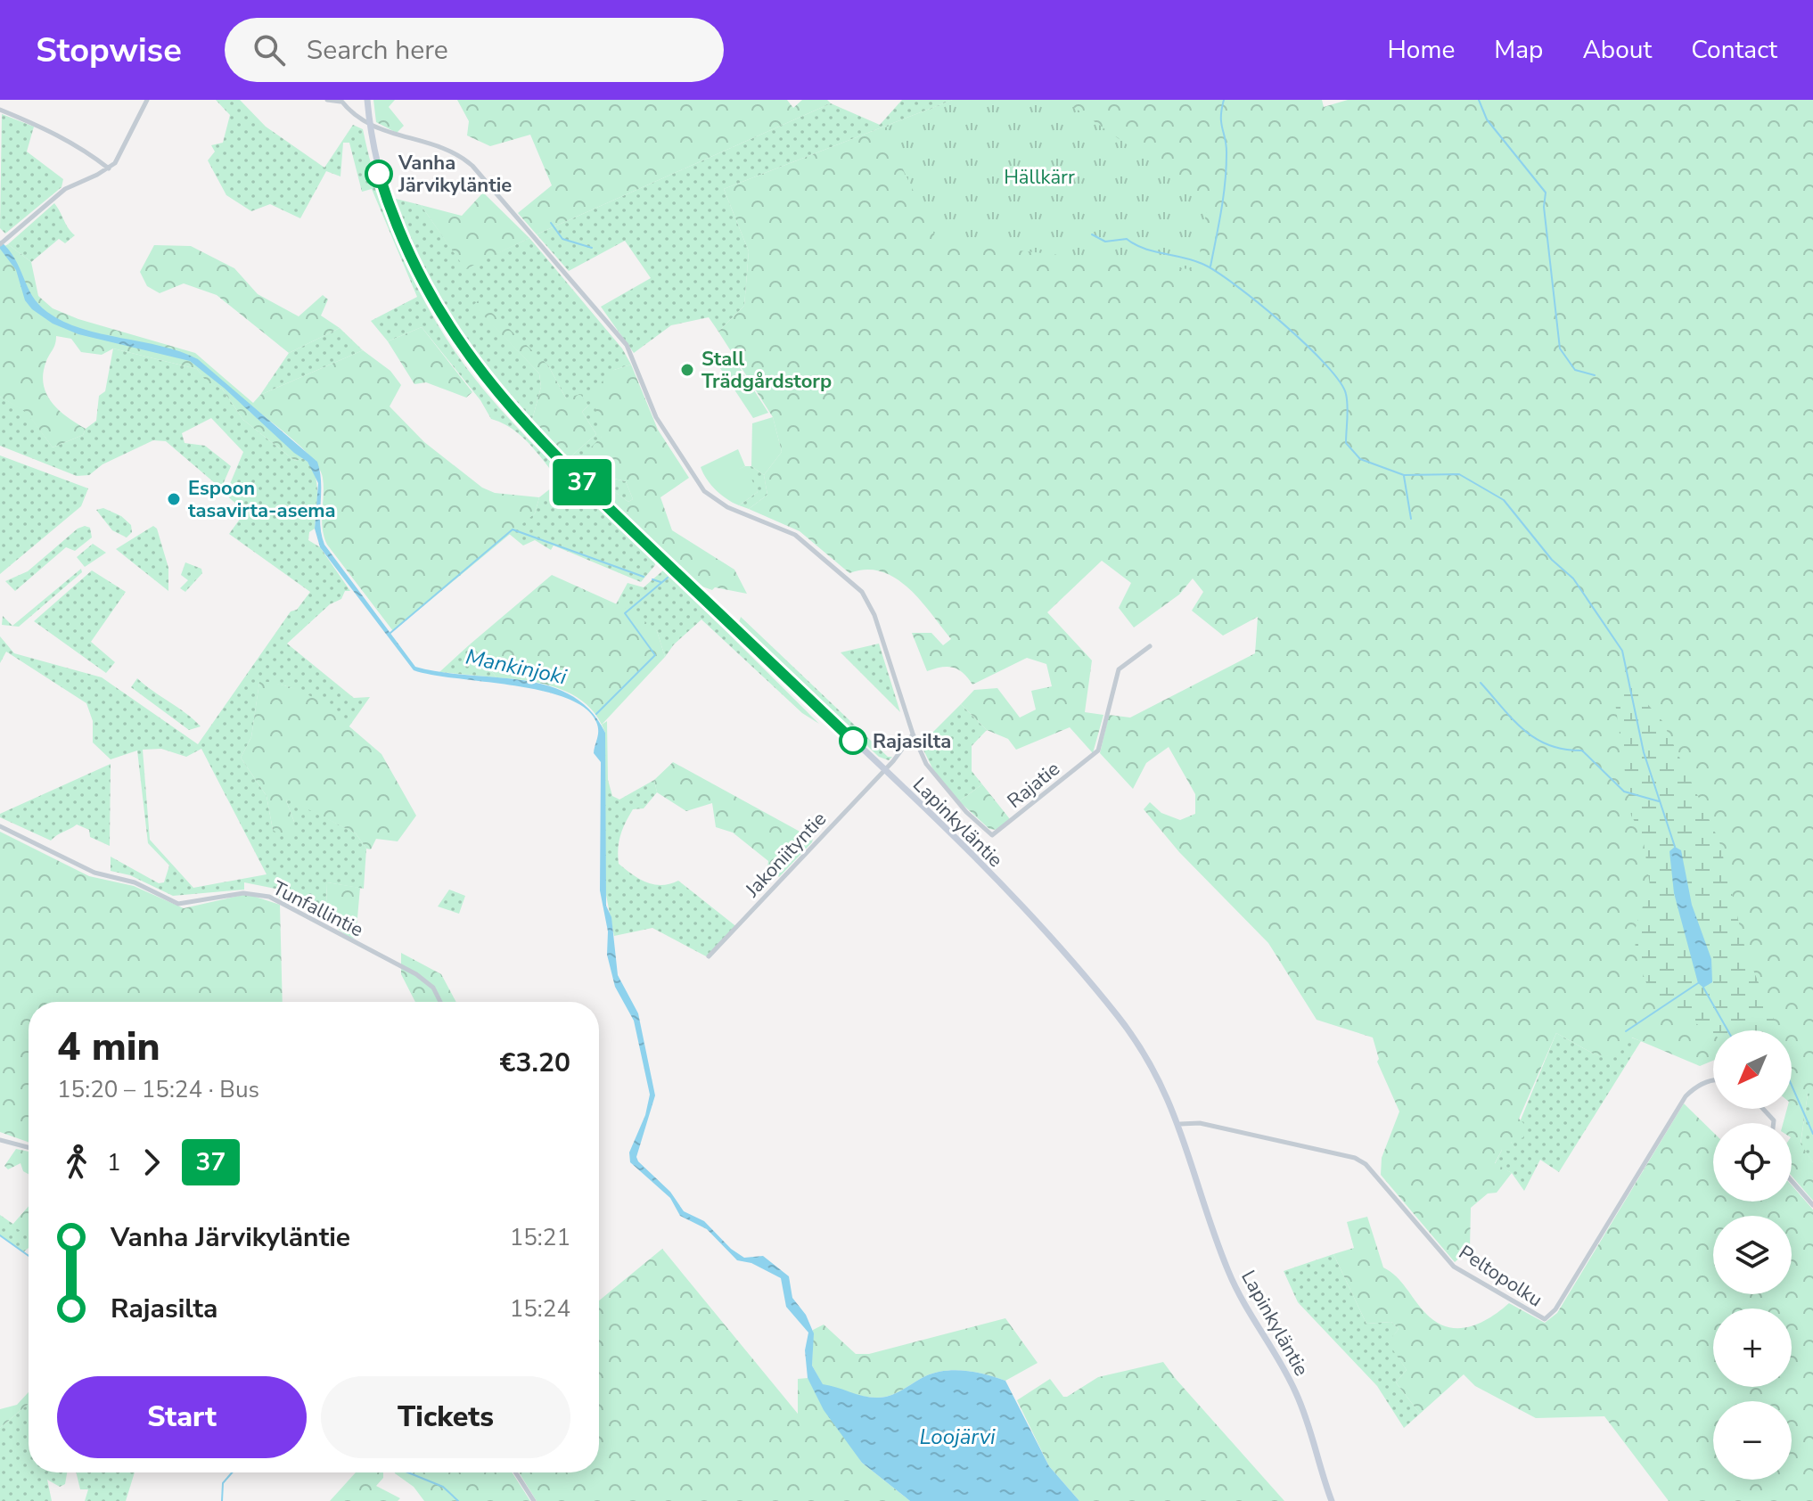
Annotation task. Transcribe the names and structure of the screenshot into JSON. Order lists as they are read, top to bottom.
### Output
{
  "streets": {
    "main road": ["Lapinkyläntie"],
    "street": [
      "Rajatie",
      "Jakoniityntie",
      "Tunfallintie",
      "Peltopolku"
    ]
  },
  "crossings": [
    ["Lapinkyläntie", "Jakoniityntie"],
    ["Lapinkyläntie", "Peltopolku"]
  ],
  "water": ["Mankinjoki", "Loojärvi"],
  "parks": ["Hällkärr"],
  "places": [
    "Vanha Järvikyläntie",
    "Stall Trädgårdstorp",
    "Espoon tasavirta-asema",
    "Rajasilta"
  ],
  "lines": ["bus line 37"],
  "north": "bottom left",
  "page": {
    "header": "Stopwise",
    "search": "Search here",
    "nav": [
      "Home",
      "Map",
      "About",
      "Contact"
    ],
    "on_map": "37",
    "heading": ["4 min", "15:20 – 15:24 · Bus", "€3.20"],
    "map_buttons": ["+", "−"],
    "legs": ["1", "37"],
    "list": [
      {
        "name": "Vanha Järvikyläntie",
        "value": "15:21"
      },
      {
        "name": "Rajasilta",
        "value": "15:24"
      }
    ],
    "buttons": ["Start", "Tickets"]
  }
}
